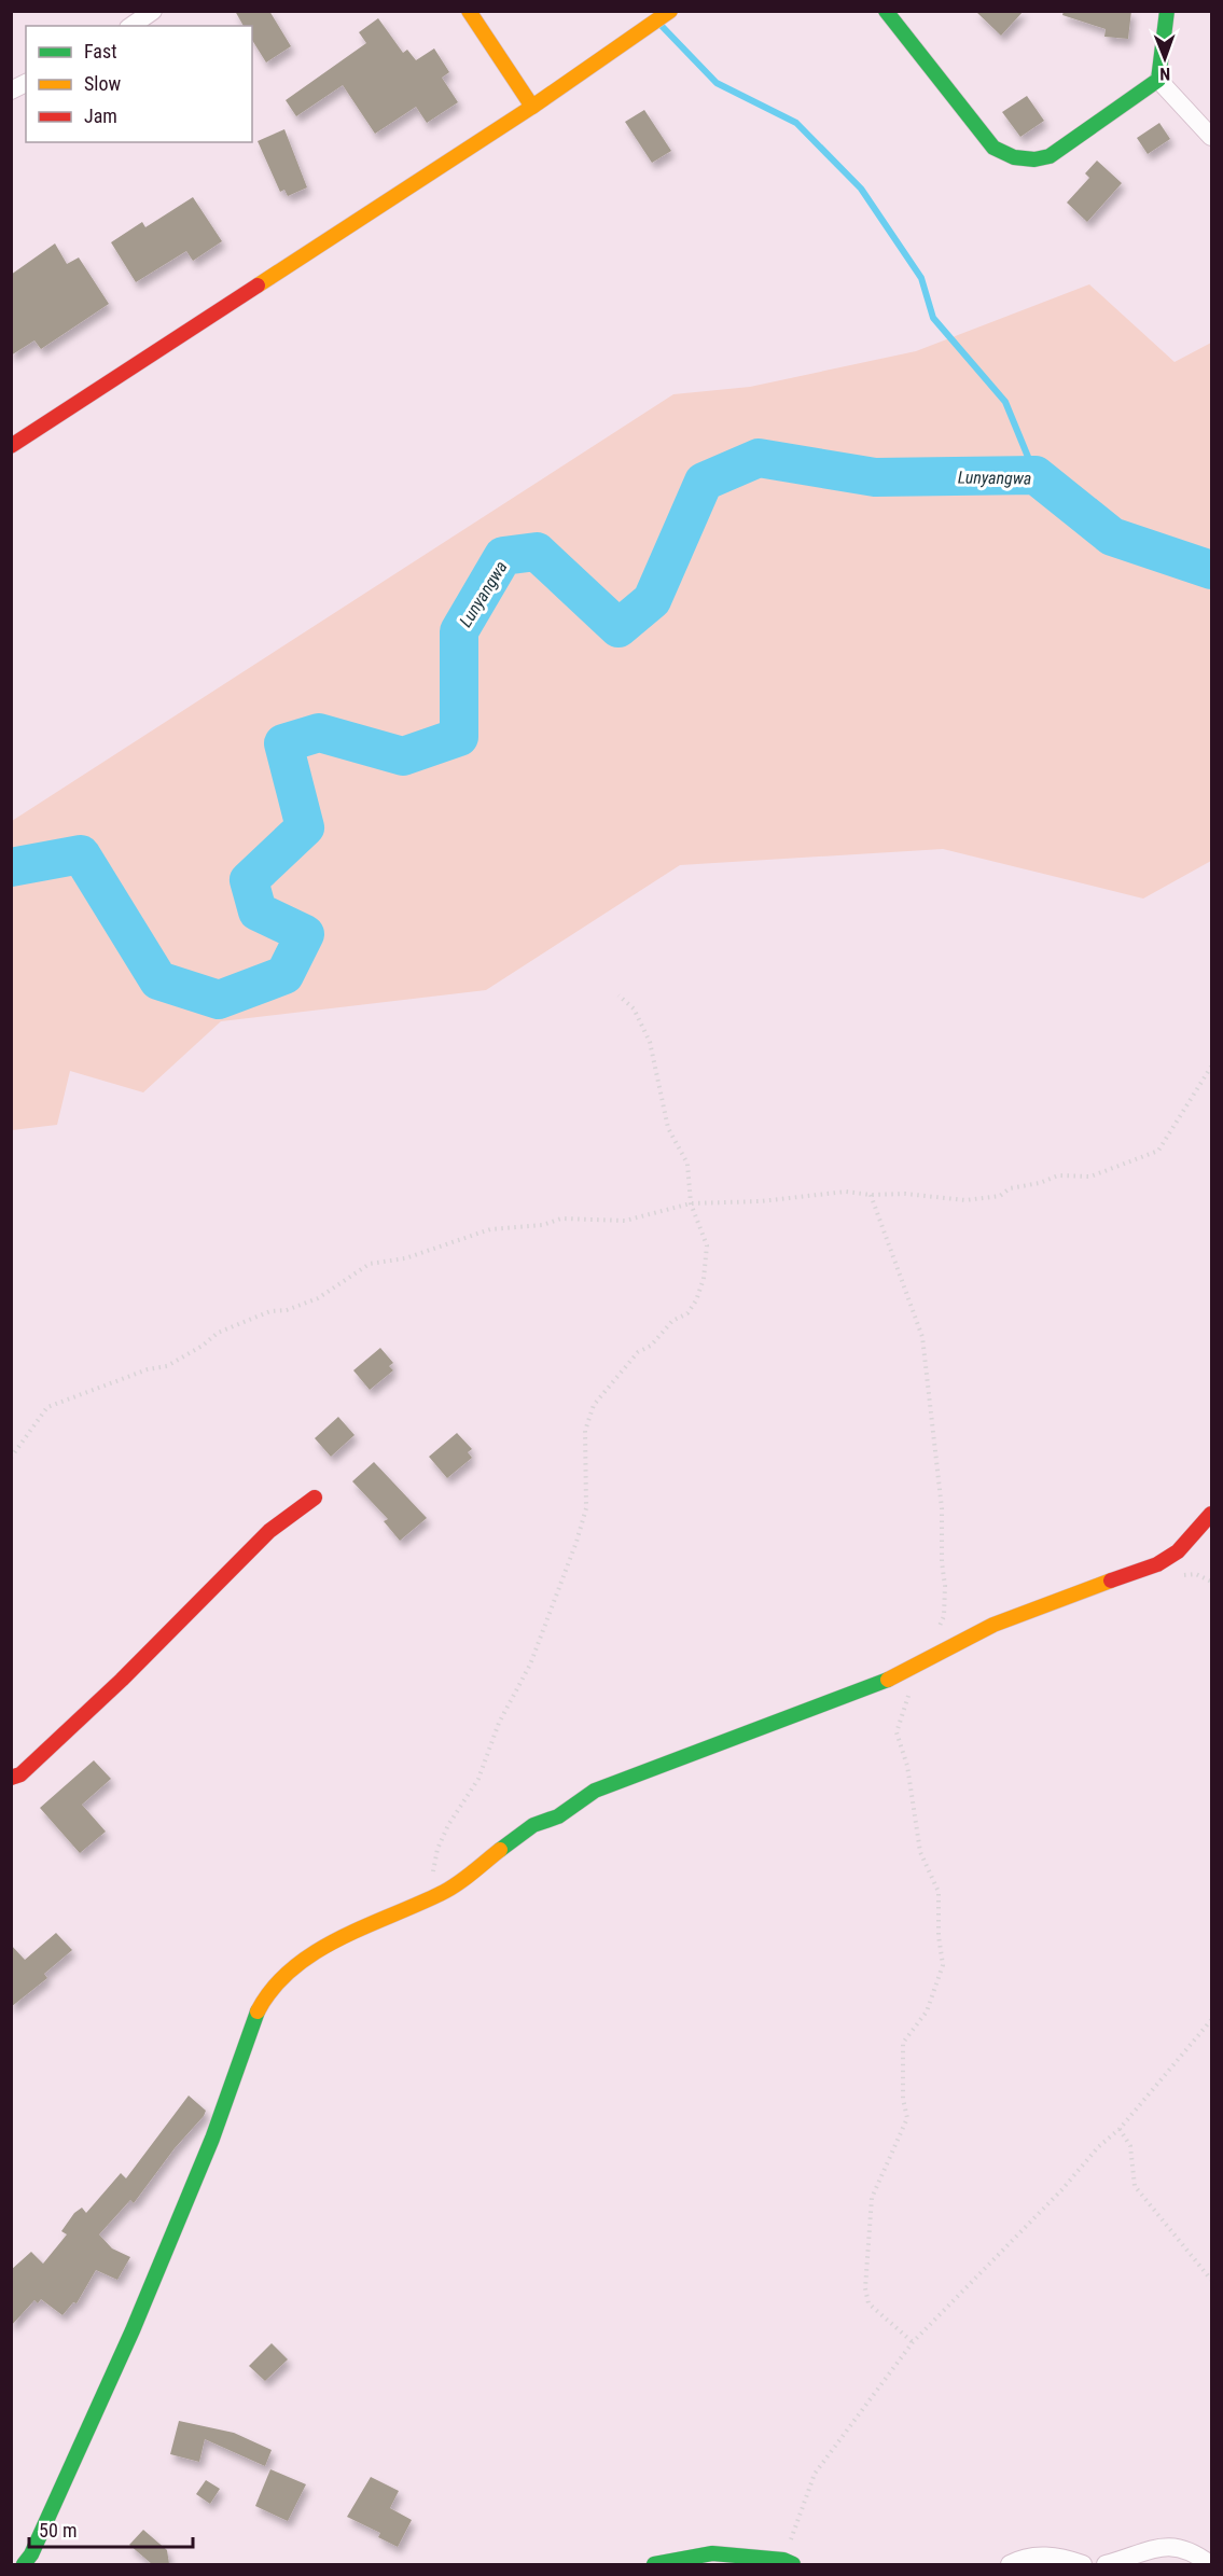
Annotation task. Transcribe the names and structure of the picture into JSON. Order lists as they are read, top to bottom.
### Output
{
  "water": ["Lunyangwa"],
  "legend": ["Fast", "Slow", "Jam"],
  "scale_bar": "50 m",
  "north": "bottom"
}
